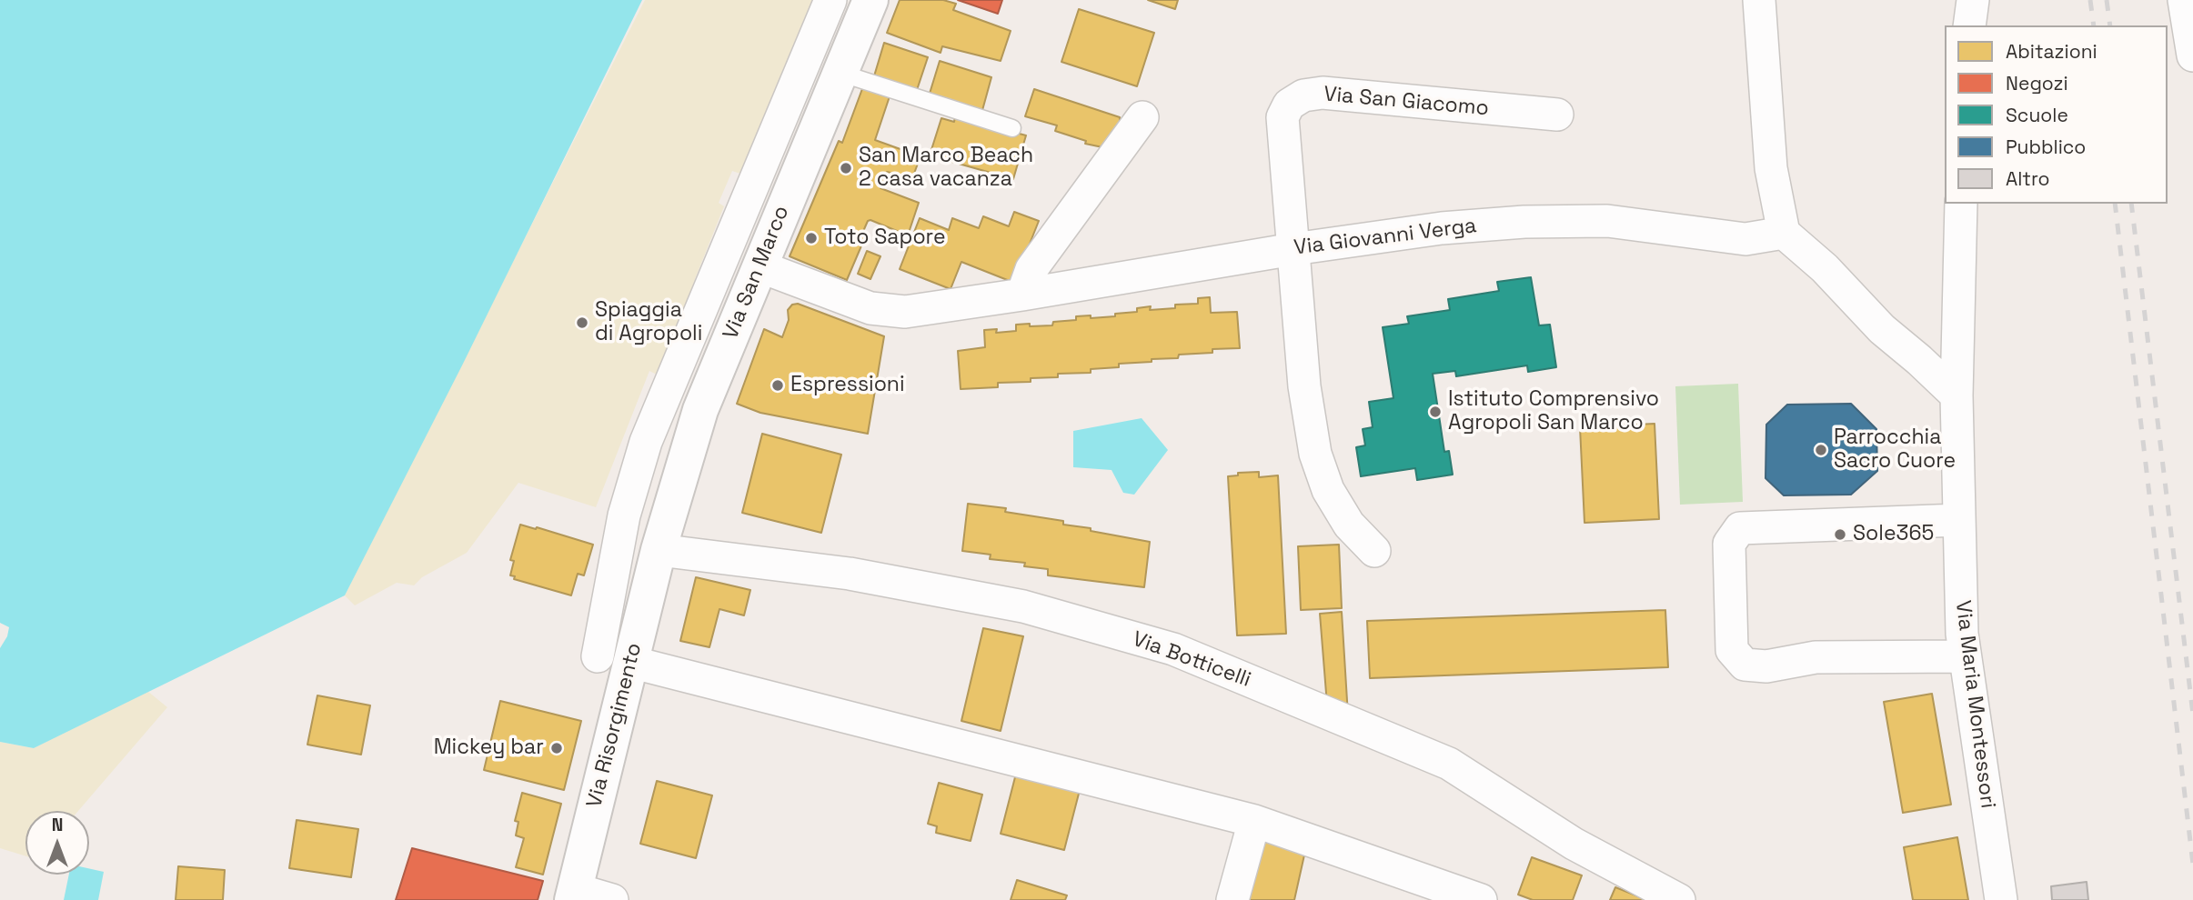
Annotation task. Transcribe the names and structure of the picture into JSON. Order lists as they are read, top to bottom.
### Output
{
  "streets": {
    "main road": ["Via San Marco", "Via Risorgimento"],
    "street": [
      "Via San Giacomo",
      "Via Giovanni Verga",
      "Via Botticelli",
      "Via Maria Montessori"
    ]
  },
  "crossings": [
    ["Via San Giacomo", "Via Giovanni Verga"],
    ["Via Giovanni Verga", "Via San Marco"],
    ["Via San Marco", "Via Botticelli"],
    ["Via San Marco", "Via Risorgimento"],
    ["Via Botticelli", "Via Risorgimento"]
  ],
  "places": [
    "San Marco Beach 2 casa vacanza",
    "Toto Sapore",
    "Spiaggia di Agropoli",
    "Espressioni",
    "Istituto Comprensivo Agropoli San Marco",
    "Parrocchia Sacro Cuore",
    "Sole365",
    "Mickey bar"
  ],
  "legend": [
    "Abitazioni",
    "Negozi",
    "Scuole",
    "Pubblico",
    "Altro"
  ],
  "north": "top"
}
